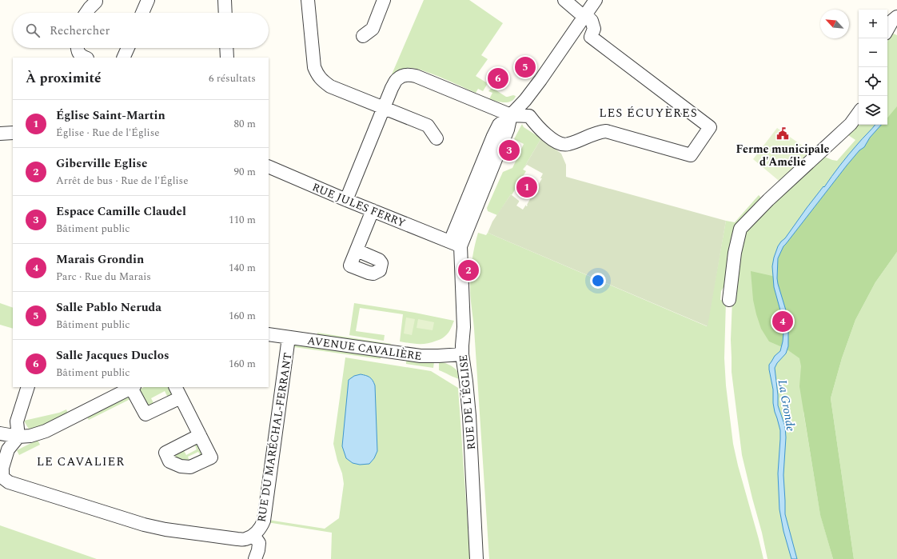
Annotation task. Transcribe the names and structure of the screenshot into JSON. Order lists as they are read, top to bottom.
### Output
{
  "streets": {
    "street": [
      "RUE JULES FERRY",
      "AVENUE CAVALIÈRE",
      "RUE DE L'ÉGLISE",
      "RUE DU MARÉCHAL-FERRANT"
    ]
  },
  "crossings": [
    ["RUE JULES FERRY", "RUE DE L'ÉGLISE"],
    ["AVENUE CAVALIÈRE", "RUE DE L'ÉGLISE"],
    ["AVENUE CAVALIÈRE", "RUE DU MARÉCHAL-FERRANT"]
  ],
  "districts": ["LES ÉCUYÈRES", "LE CAVALIER"],
  "water": ["La Gronde"],
  "places": {
    "public building": ["Ferme municipale d'Amélie"]
  },
  "north": "top left",
  "page": {
    "map_buttons": ["+", "−"],
    "search": "Rechercher",
    "pins": [
      "5",
      "6",
      "3",
      "1",
      "2",
      "4"
    ],
    "heading": ["À proximité", "6 résultats"],
    "list": [
      {
        "mark": "1",
        "name": "Église Saint-Martin",
        "note": "Église · Rue de l'Église",
        "value": "80 m"
      },
      {
        "mark": "2",
        "name": "Giberville Eglise",
        "note": "Arrêt de bus · Rue de l'Église",
        "value": "90 m"
      },
      {
        "mark": "3",
        "name": "Espace Camille Claudel",
        "note": "Bâtiment public",
        "value": "110 m"
      },
      {
        "mark": "4",
        "name": "Marais Grondin",
        "note": "Parc · Rue du Marais",
        "value": "140 m"
      },
      {
        "mark": "5",
        "name": "Salle Pablo Neruda",
        "note": "Bâtiment public",
        "value": "160 m"
      },
      {
        "mark": "6",
        "name": "Salle Jacques Duclos",
        "note": "Bâtiment public",
        "value": "160 m"
      }
    ]
  }
}
